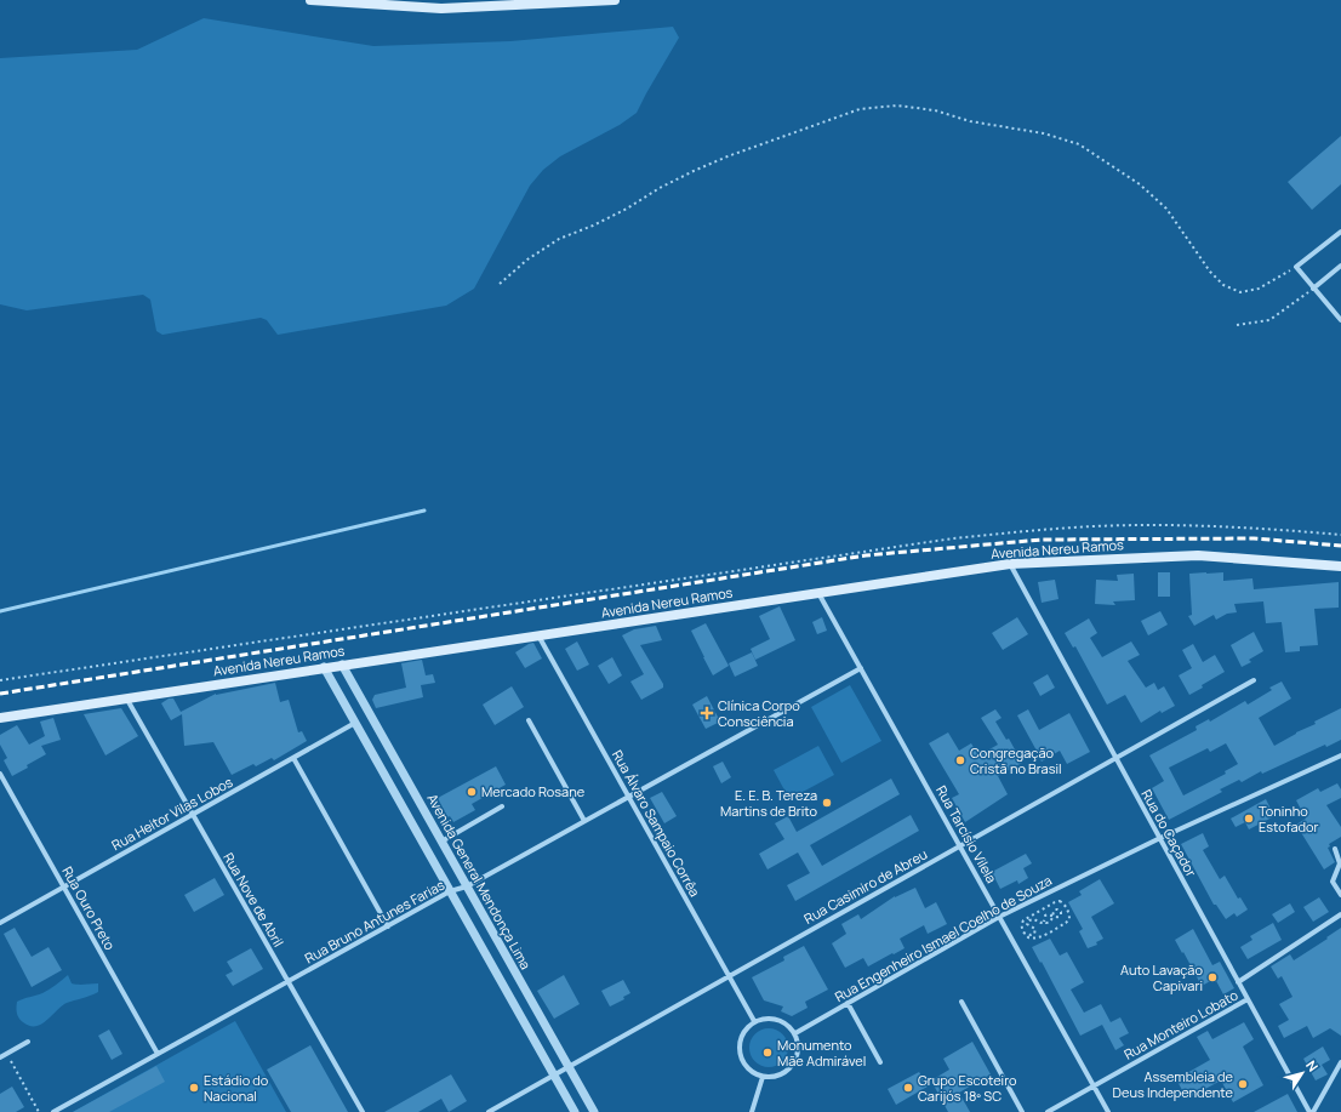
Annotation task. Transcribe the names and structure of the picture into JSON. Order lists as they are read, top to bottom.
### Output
{
  "streets": {
    "main road": ["Avenida Nereu Ramos"],
    "street": [
      "Rua Heitor Vilas Lobos",
      "Rua Álvaro Sampaio Corrêa",
      "Rua do Caçador",
      "Rua Tarcísio Vilela",
      "Avenida General Mendonça Lima",
      "Rua Casimiro de Abreu",
      "Rua Nove de Abril",
      "Rua Ouro Preto",
      "Rua Bruno Antunes Farias",
      "Rua Engenheiro Ismael Coelho de Souza",
      "Rua Monteiro Lobato"
    ]
  },
  "crossings": [
    ["Avenida Nereu Ramos", "Rua Álvaro Sampaio Corrêa"],
    ["Avenida Nereu Ramos", "Rua do Caçador"],
    ["Avenida Nereu Ramos", "Rua Tarcísio Vilela"],
    ["Avenida Nereu Ramos", "Avenida General Mendonça Lima"],
    ["Avenida Nereu Ramos", "Rua Nove de Abril"],
    ["Rua Heitor Vilas Lobos", "Rua Nove de Abril"],
    ["Rua Heitor Vilas Lobos", "Rua Ouro Preto"],
    ["Rua Álvaro Sampaio Corrêa", "Rua Casimiro de Abreu"],
    ["Rua Álvaro Sampaio Corrêa", "Rua Bruno Antunes Farias"],
    ["Rua Álvaro Sampaio Corrêa", "Rua Engenheiro Ismael Coelho de Souza"],
    ["Rua do Caçador", "Rua Casimiro de Abreu"],
    ["Rua do Caçador", "Rua Engenheiro Ismael Coelho de Souza"],
    ["Rua do Caçador", "Rua Monteiro Lobato"],
    ["Rua Tarcísio Vilela", "Rua Casimiro de Abreu"],
    ["Rua Tarcísio Vilela", "Rua Bruno Antunes Farias"],
    ["Rua Tarcísio Vilela", "Rua Engenheiro Ismael Coelho de Souza"],
    ["Rua Tarcísio Vilela", "Rua Monteiro Lobato"],
    ["Avenida General Mendonça Lima", "Rua Casimiro de Abreu"],
    ["Avenida General Mendonça Lima", "Rua Bruno Antunes Farias"],
    ["Rua Nove de Abril", "Rua Bruno Antunes Farias"],
    ["Rua Ouro Preto", "Rua Bruno Antunes Farias"]
  ],
  "places": {
    "health": ["Clínica Corpo Consciência"],
    "other": [
      "Congregação Cristã no Brasil",
      "Mercado Rosane",
      "E. E. B. Tereza Martins de Brito",
      "Toninho Estofador",
      "Auto Lavação Capivari",
      "Monumento Mãe Admirável",
      "Assembleia de Deus Independente",
      "Estádio do Nacional",
      "Grupo Escoteiro Carijós 18º SC"
    ]
  },
  "north": "top right"
}
